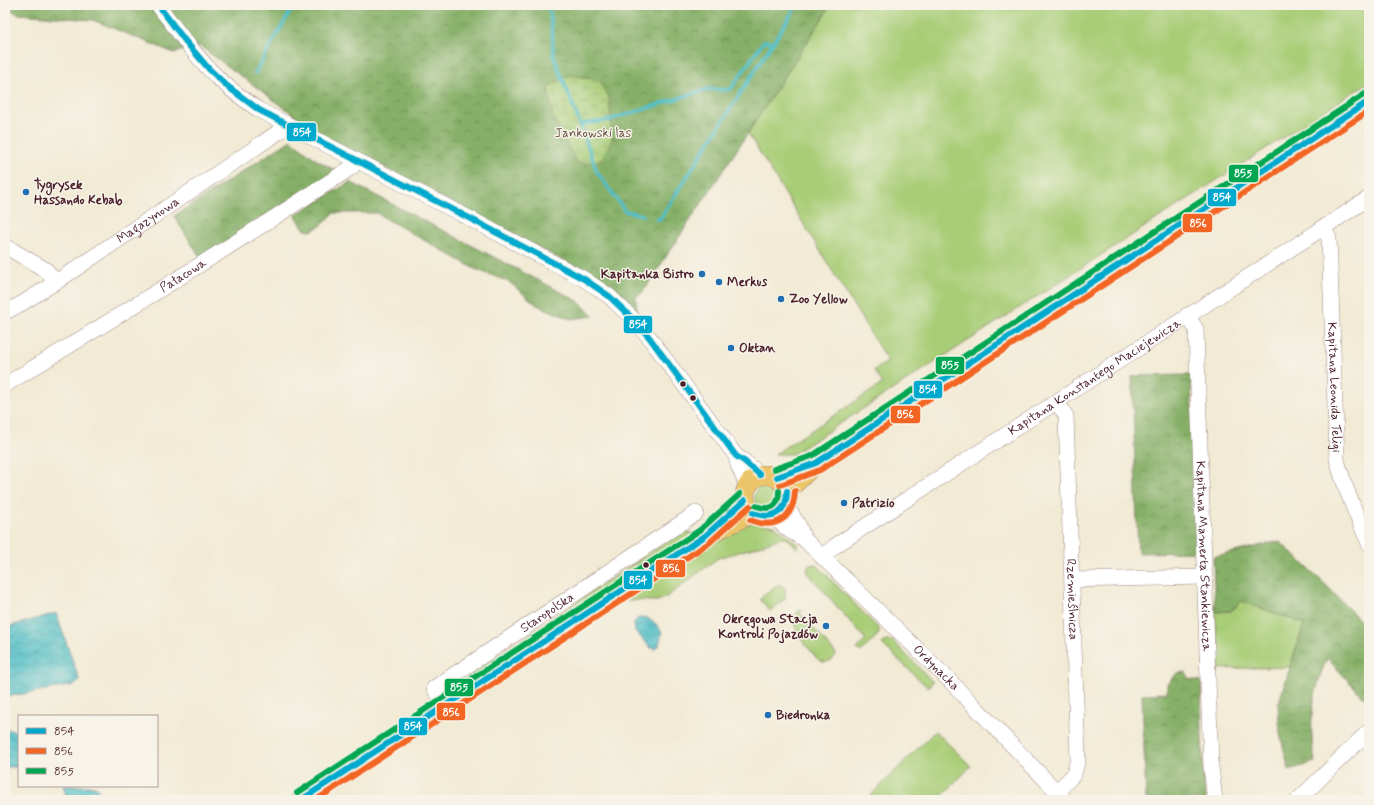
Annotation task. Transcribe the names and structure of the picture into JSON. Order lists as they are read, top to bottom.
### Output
{
  "streets": {
    "main road": ["Staropolska"],
    "street": [
      "Magazynowa",
      "Pałacowa",
      "Kapitana Konstantego Maciejewicza",
      "Kapitana Leonida Teligi",
      "Kapitana Mamerta Stankiewicza",
      "Rzemieślnicza",
      "Ordynacka"
    ]
  },
  "crossings": [
    ["Magazynowa", "Ordynacka"],
    ["Pałacowa", "Ordynacka"],
    ["Kapitana Konstantego Maciejewicza", "Kapitana Leonida Teligi"],
    ["Kapitana Konstantego Maciejewicza", "Kapitana Mamerta Stankiewicza"],
    ["Kapitana Konstantego Maciejewicza", "Rzemieślnicza"],
    ["Kapitana Konstantego Maciejewicza", "Ordynacka"],
    ["Rzemieślnicza", "Ordynacka"],
    ["Staropolska", "Ordynacka"]
  ],
  "parks": ["Jankowski las"],
  "places": [
    "Tygrysek Hassando Kebab",
    "Kapitanka Bistro",
    "Merkus",
    "Zoo Yellow",
    "Oktan",
    "Patrizio",
    "Okręgowa Stacja Kontroli Pojazdów",
    "Biedronka"
  ],
  "lines": ["transit line 854", "transit line 855", "transit line 856"],
  "legend": ["854", "856", "855"]
}
